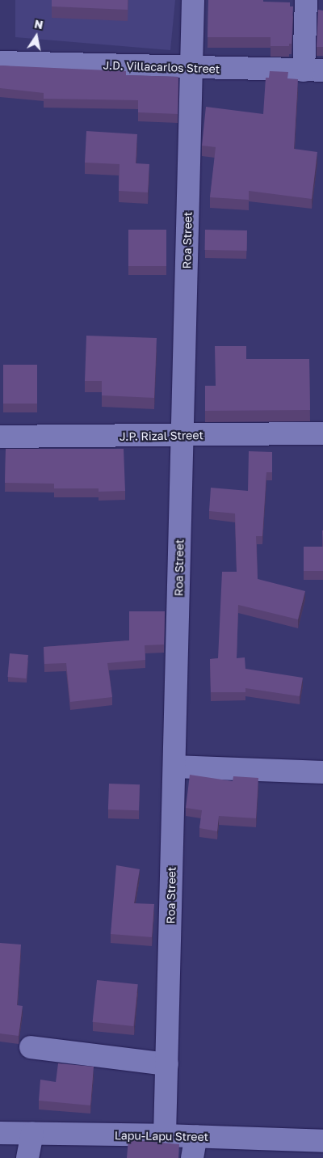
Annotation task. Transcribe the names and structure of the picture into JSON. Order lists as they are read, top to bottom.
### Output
{
  "streets": {
    "street": [
      "J.D. Villacarlos Street",
      "Roa Street",
      "J.P. Rizal Street",
      "Lapu-Lapu Street"
    ]
  },
  "crossings": [
    ["J.D. Villacarlos Street", "Roa Street"],
    ["Roa Street", "J.P. Rizal Street"],
    ["Roa Street", "Lapu-Lapu Street"]
  ],
  "north": "top"
}
